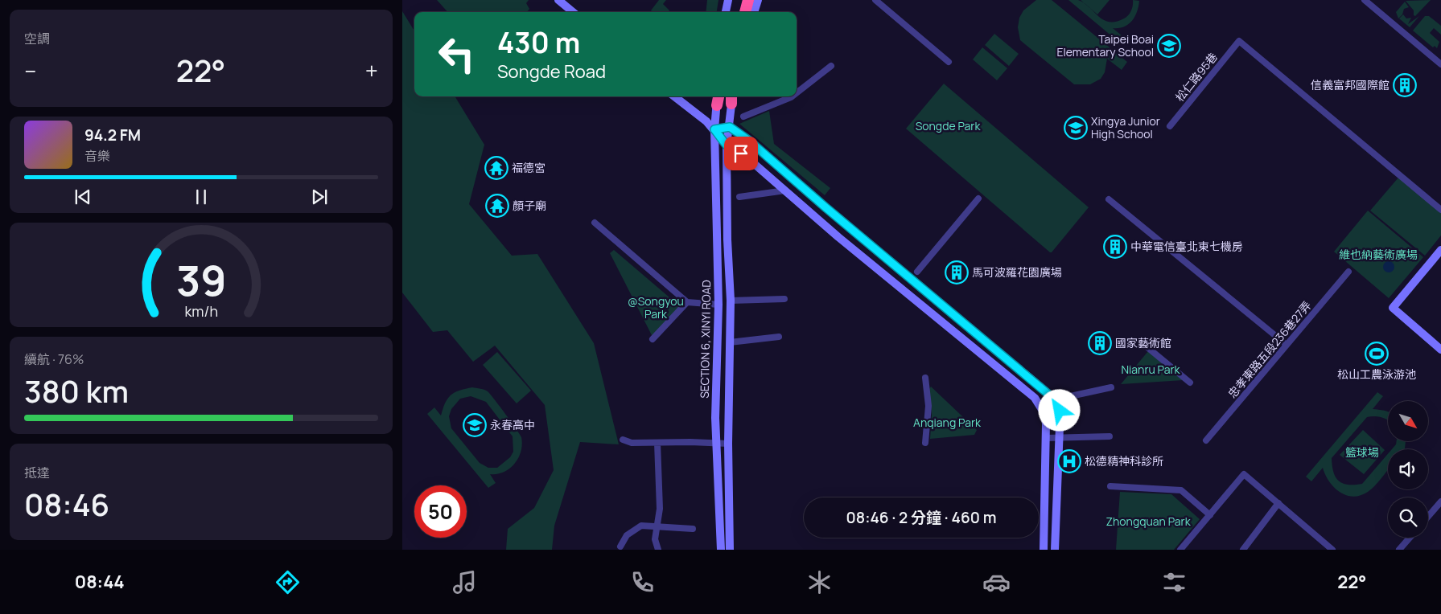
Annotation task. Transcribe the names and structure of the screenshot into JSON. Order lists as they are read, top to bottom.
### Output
{
  "streets": {
    "main road": ["SECTION 6, XINYI ROAD"],
    "street": ["松仁路95巷", "忠孝東路五段236巷27弄"]
  },
  "parks": [
    "Songde Park",
    "維也納藝術廣場",
    "@Songyou Park",
    "Nianru Park",
    "Anqiang Park",
    "籃球場",
    "Zhongquan Park"
  ],
  "places": {
    "school or university": ["Taipei Boai Elementary School", "Xingya Junior High School", "永春高中"],
    "building": [
      "信義富邦國際館",
      "中華電信臺北東七機房",
      "馬可波羅花園廣場",
      "國家藝術館"
    ],
    "temple": ["福德宮", "顏子廟"],
    "sports": ["松山工農泳游池"],
    "hospital": ["松德精神科診所"]
  },
  "north": "bottom right",
  "page": {
    "tile": [
      "空調",
      ["續航 · 76%", "380 km"],
      ["抵達", "08:46"]
    ],
    "turn": ["430 m", "Songde Road"],
    "heat": ["−", "22°", "+"],
    "song": ["94.2 FM", "音樂"],
    "limit": "50",
    "trip": "08:46 · 2 分鐘 · 460 m",
    "tabs": ["08:44", "22°"],
    "gauge": ["39", "km/h"]
  }
}
